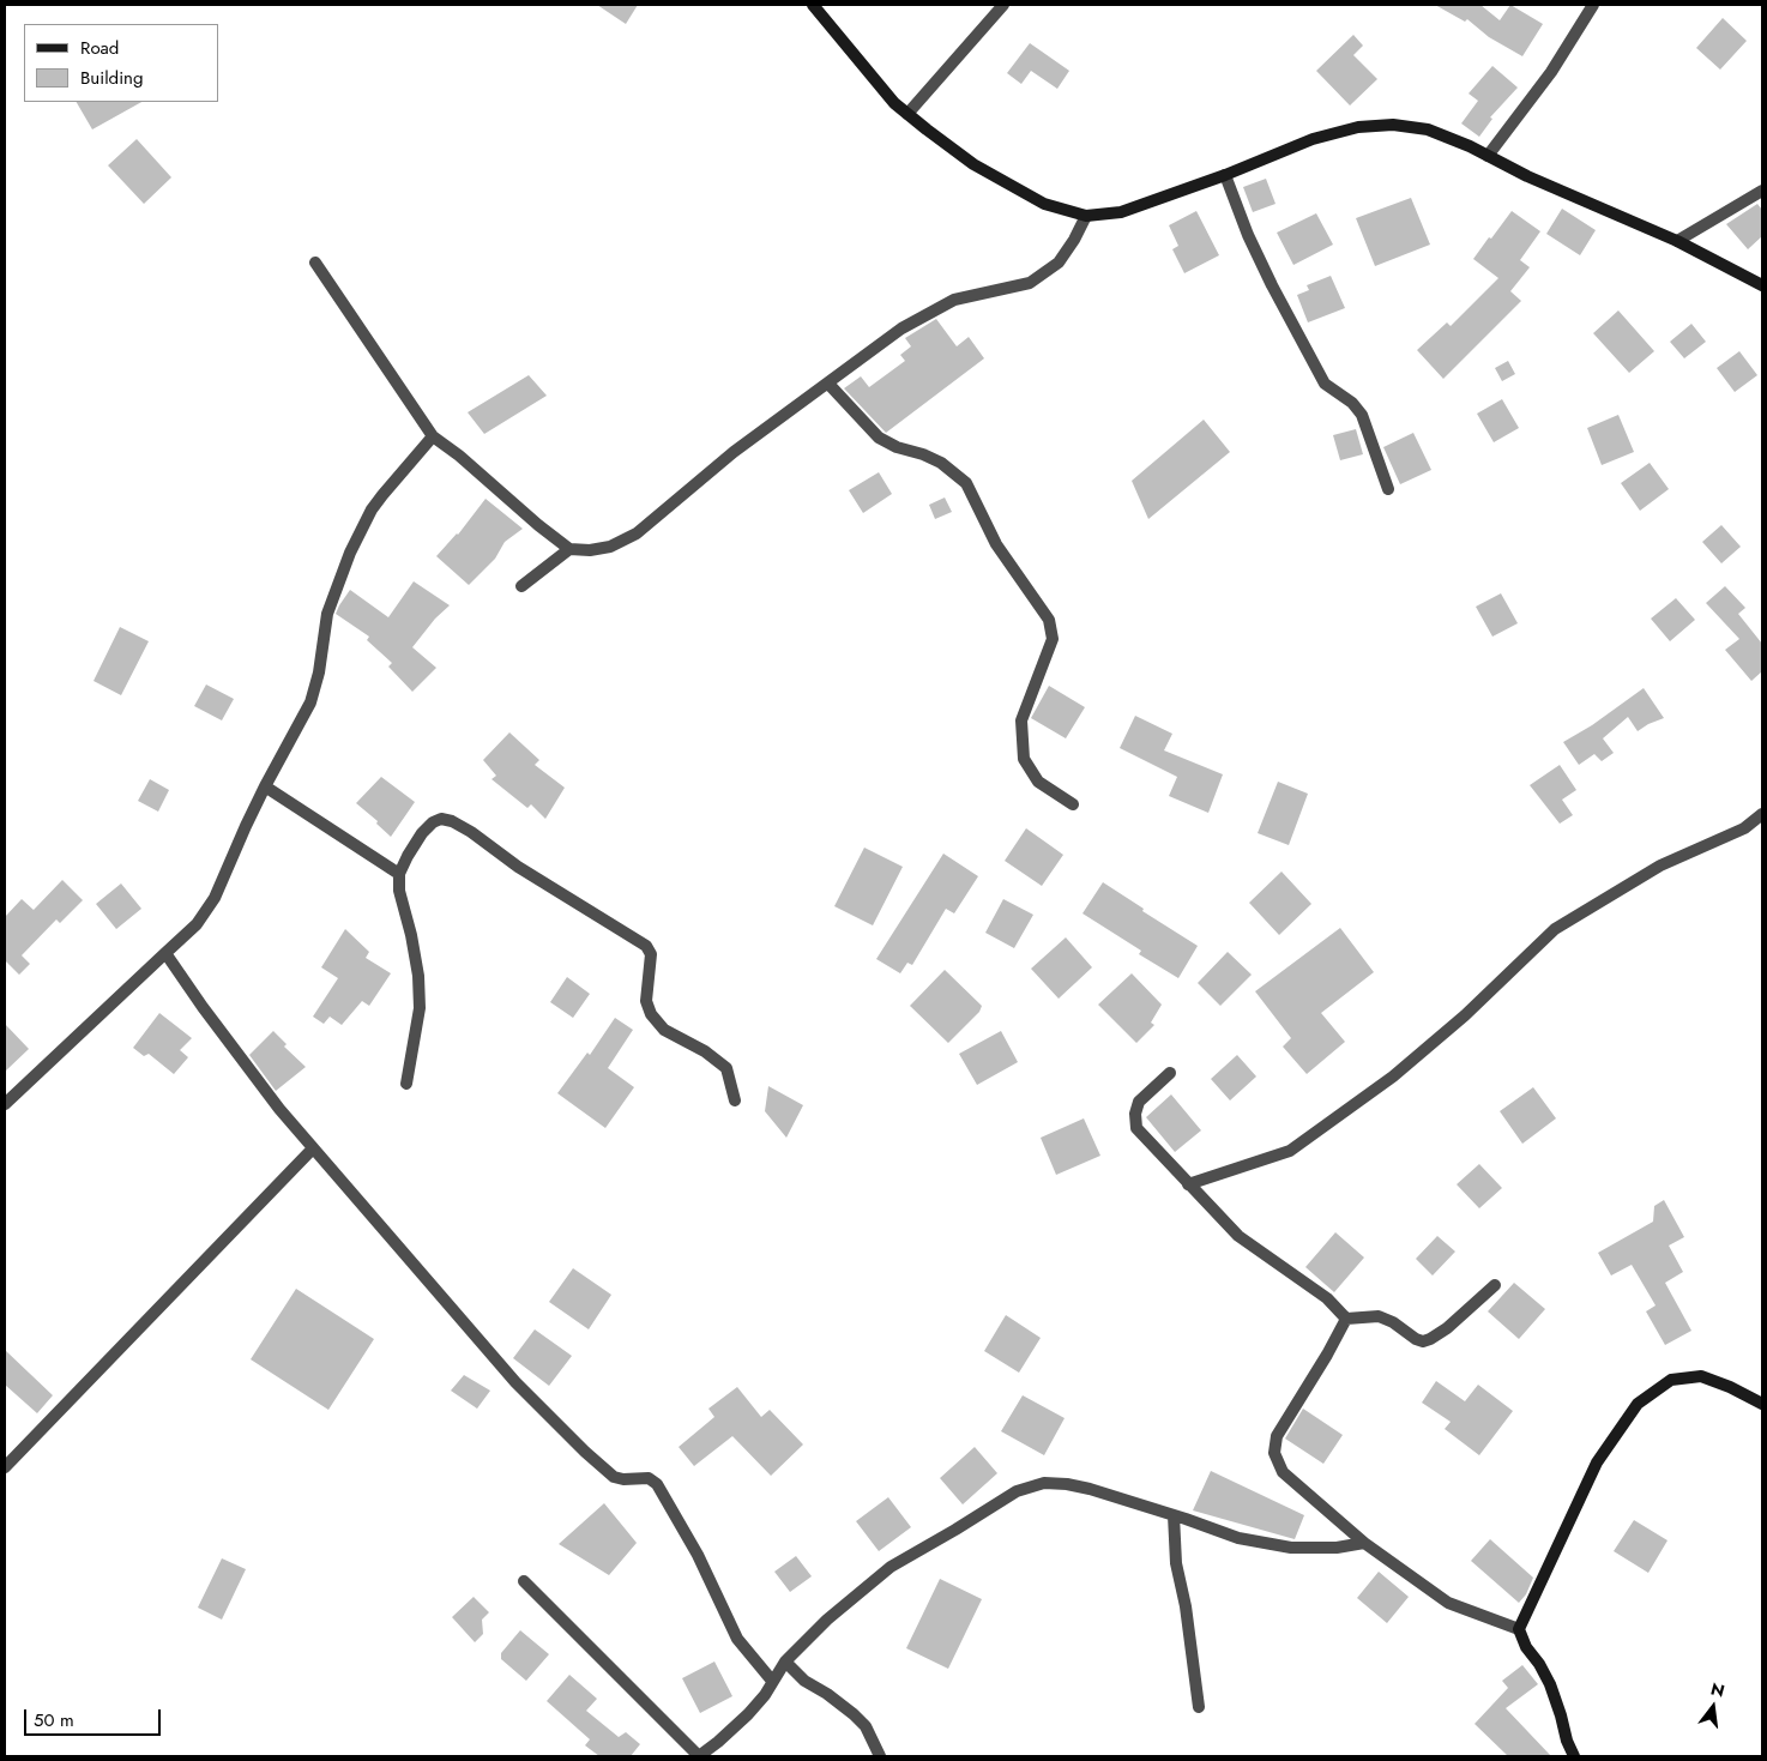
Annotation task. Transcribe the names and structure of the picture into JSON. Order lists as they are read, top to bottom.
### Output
{
  "legend": ["Road", "Building"],
  "scale_bar": "50 m",
  "north": "top"
}
